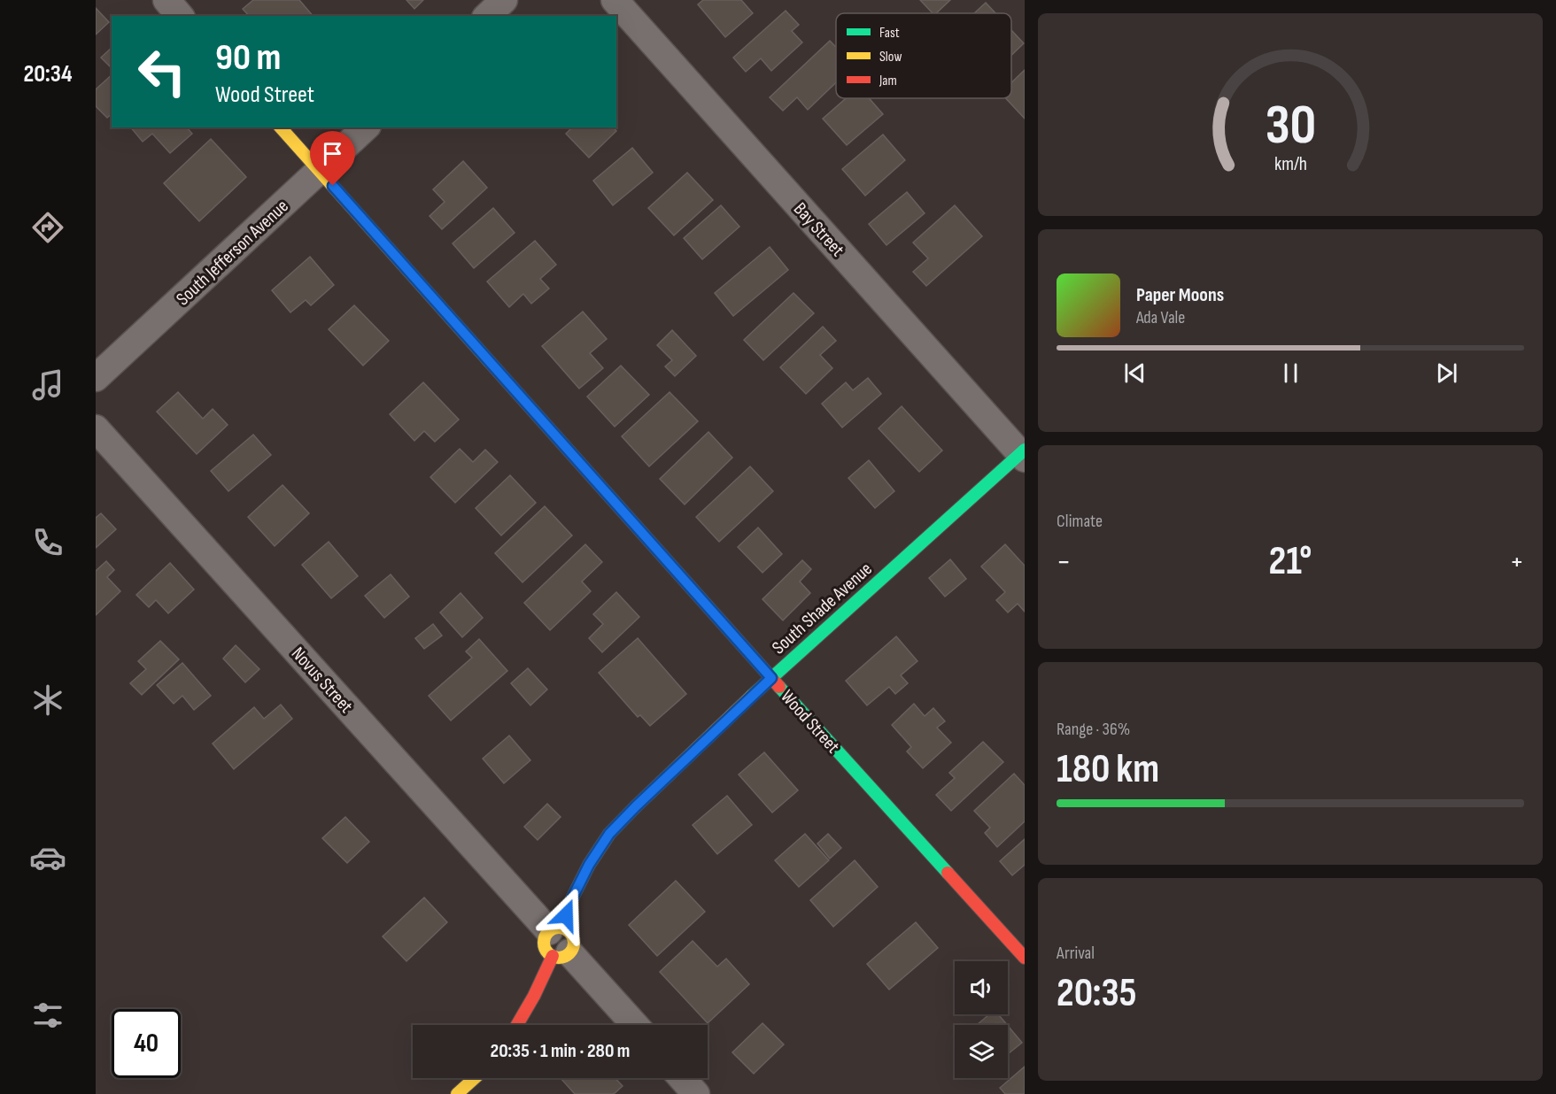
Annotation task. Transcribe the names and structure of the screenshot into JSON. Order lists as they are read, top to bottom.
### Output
{
  "streets": {
    "street": [
      "Bay Street",
      "South Jefferson Avenue",
      "South Shade Avenue",
      "Novus Street",
      "Wood Street"
    ]
  },
  "crossings": [
    ["Bay Street", "South Shade Avenue"],
    ["South Jefferson Avenue", "Wood Street"],
    ["South Shade Avenue", "Novus Street"],
    ["South Shade Avenue", "Wood Street"]
  ],
  "legend": ["Fast", "Slow", "Jam"],
  "page": {
    "tabs": "20:34",
    "turn": ["90 m", "Wood Street"],
    "song": ["Paper Moons", "Ada Vale"],
    "tile": [
      "Climate",
      ["Range · 36%", "180 km"],
      ["Arrival", "20:35"]
    ],
    "heat": ["−", "21°", "+"],
    "limit": "40",
    "trip": "20:35 · 1 min · 280 m",
    "gauge": ["30", "km/h"]
  }
}
